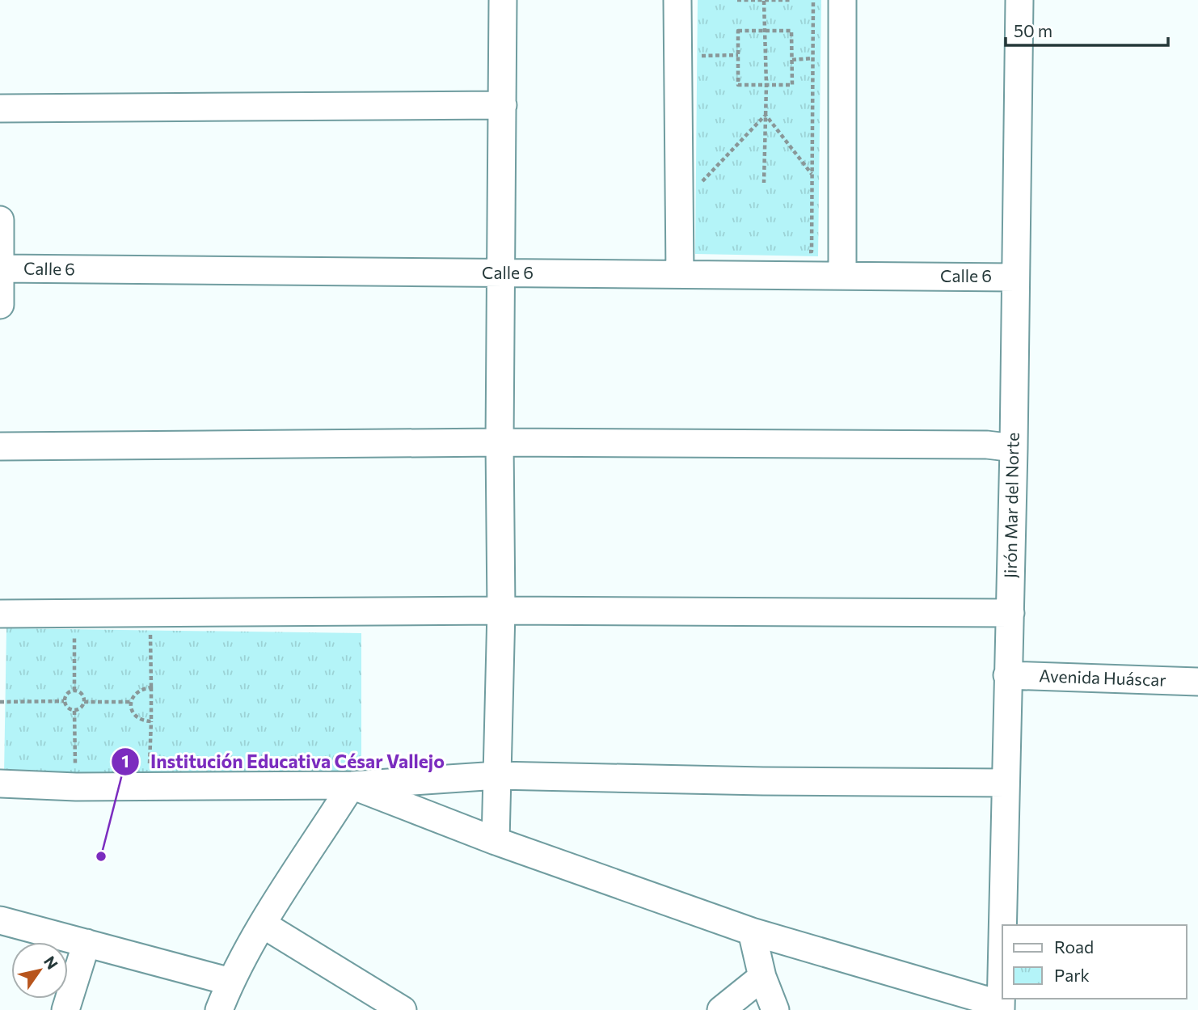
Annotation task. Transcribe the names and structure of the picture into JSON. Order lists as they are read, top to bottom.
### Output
{
  "streets": {
    "street": ["Calle 6", "Jirón Mar del Norte", "Avenida Huáscar"]
  },
  "crossings": [
    ["Calle 6", "Jirón Mar del Norte"],
    ["Jirón Mar del Norte", "Avenida Huáscar"]
  ],
  "places": ["Institución Educativa César Vallejo"],
  "legend": ["Road", "Park"],
  "scale_bar": "50 m",
  "north": "top right"
}
